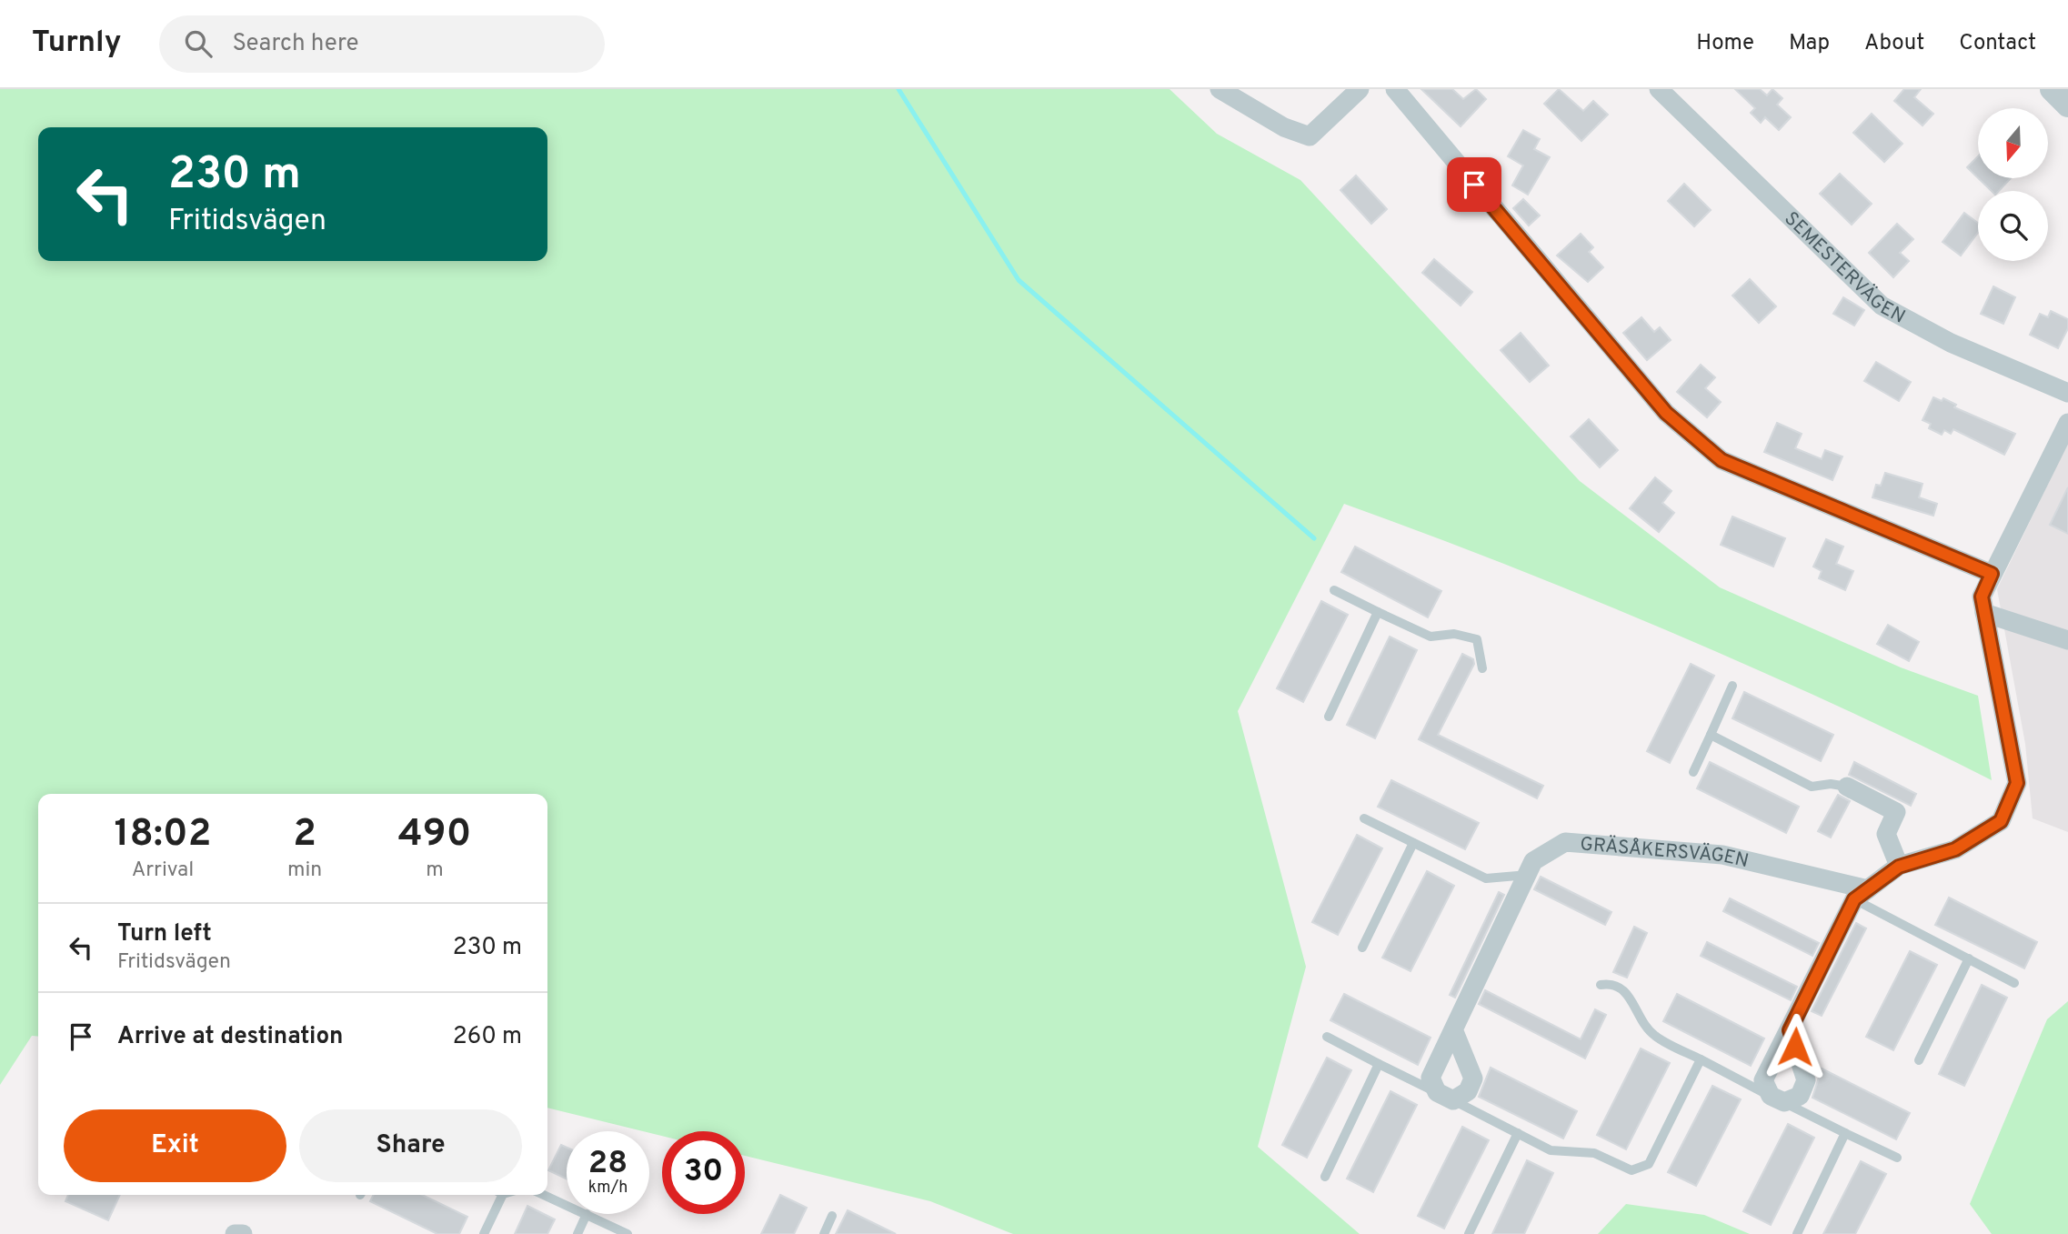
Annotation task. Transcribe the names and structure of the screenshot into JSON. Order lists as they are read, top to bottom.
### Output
{
  "streets": {
    "street": ["SEMESTERVÄGEN", "GRÄSÅKERSVÄGEN"]
  },
  "north": "bottom",
  "page": {
    "header": "Turnly",
    "search": "Search here",
    "nav": [
      "Home",
      "Map",
      "About",
      "Contact"
    ],
    "turn": ["230 m", "Fritidsvägen"],
    "eta": [
      "18:02",
      "Arrival",
      "2",
      "min",
      "490",
      "m"
    ],
    "list": [
      {
        "name": "Turn left",
        "note": "Fritidsvägen",
        "value": "230 m"
      },
      {
        "name": "Arrive at destination",
        "value": "260 m"
      }
    ],
    "buttons": ["Exit", "Share"],
    "speed": "28 km/h",
    "limit": "30"
  }
}
